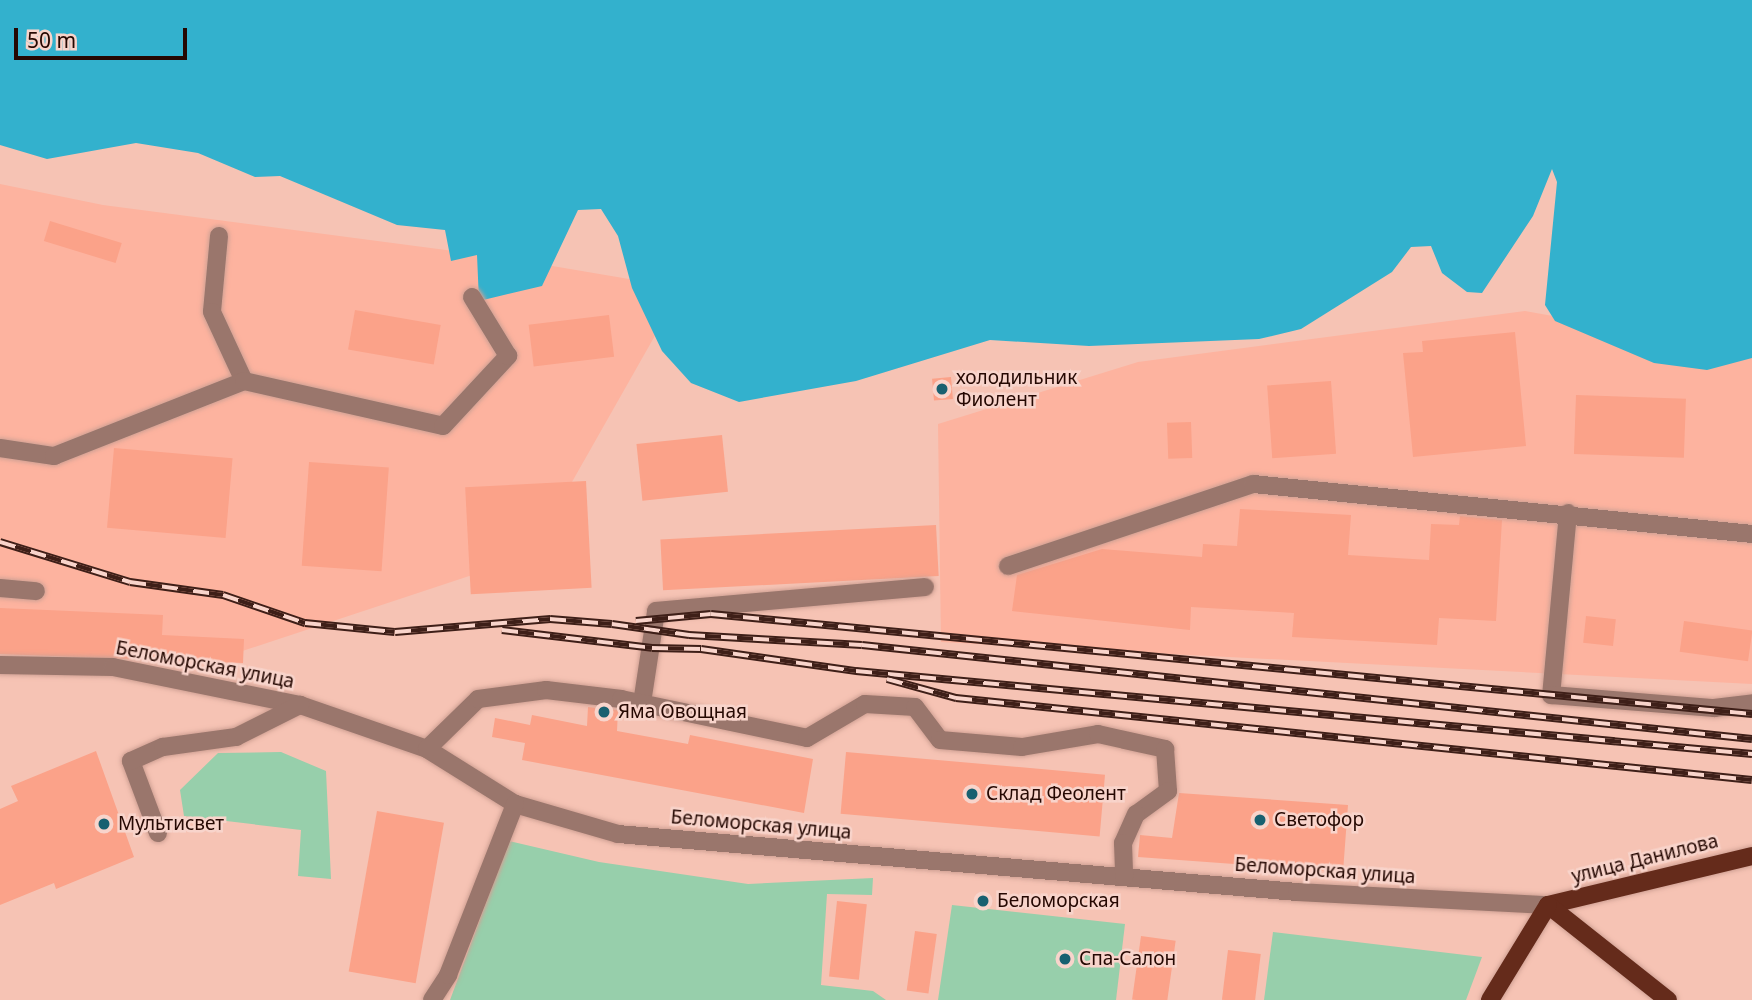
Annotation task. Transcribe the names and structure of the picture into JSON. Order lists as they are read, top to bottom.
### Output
{
  "streets": {
    "main road": ["улица Данилова"],
    "street": ["Беломорская улица"]
  },
  "crossings": [
    ["Беломорская улица", "улица Данилова"]
  ],
  "places": [
    "холодильник Фиолент",
    "Яма Овощная",
    "Склад Феолент",
    "Светофор",
    "Мультисвет",
    "Беломорская",
    "Спа-Салон"
  ],
  "scale_bar": "50 m"
}
